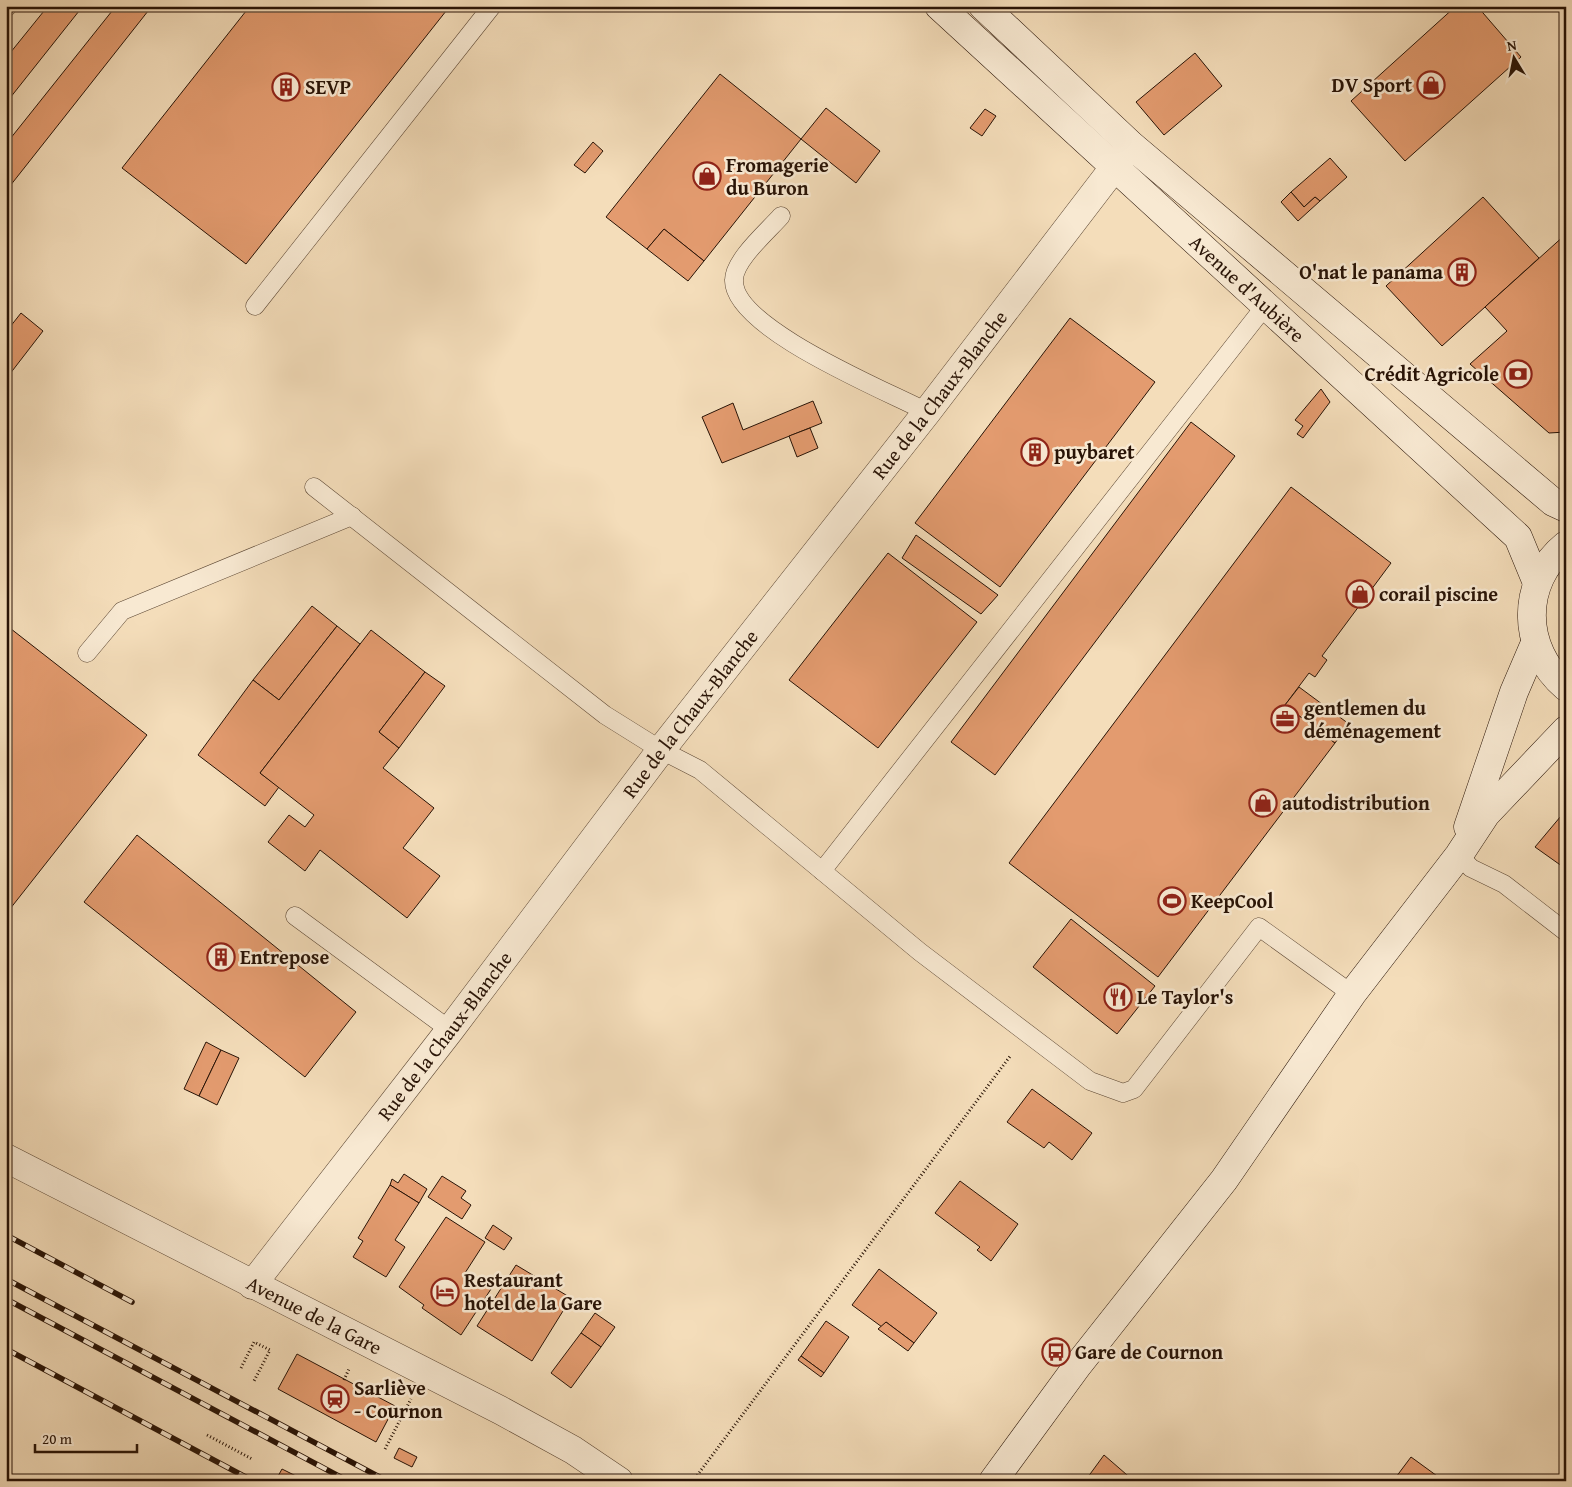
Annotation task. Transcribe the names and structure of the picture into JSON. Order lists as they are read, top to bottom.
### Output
{
  "streets": {
    "main road": ["Avenue d'Aubière", "Rue de la Chaux-Blanche", "Avenue de la Gare"]
  },
  "crossings": [
    ["Avenue d'Aubière", "Rue de la Chaux-Blanche"],
    ["Rue de la Chaux-Blanche", "Avenue de la Gare"]
  ],
  "places": {
    "shop": [
      "DV Sport",
      "Fromagerie du Buron",
      "corail piscine",
      "autodistribution"
    ],
    "building": [
      "SEVP",
      "O'nat le panama",
      "puybaret",
      "Entrepose"
    ],
    "bank": ["Crédit Agricole"],
    "office": ["gentlemen du déménagement"],
    "sports": ["KeepCool"],
    "restaurant": ["Le Taylor's"],
    "hotel": ["Restaurant hotel de la Gare"],
    "bus stop": ["Gare de Cournon"],
    "station": ["Sarliève - Cournon"]
  },
  "scale_bar": "20 m",
  "north": "top"
}
